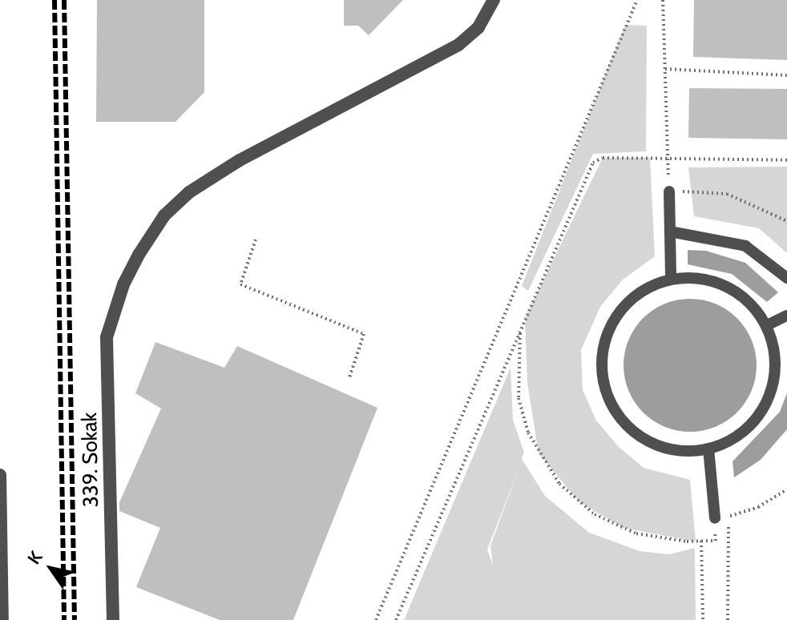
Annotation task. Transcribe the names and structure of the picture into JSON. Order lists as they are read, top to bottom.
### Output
{
  "streets": {
    "street": ["339. Sokak"]
  },
  "north": "top left"
}
